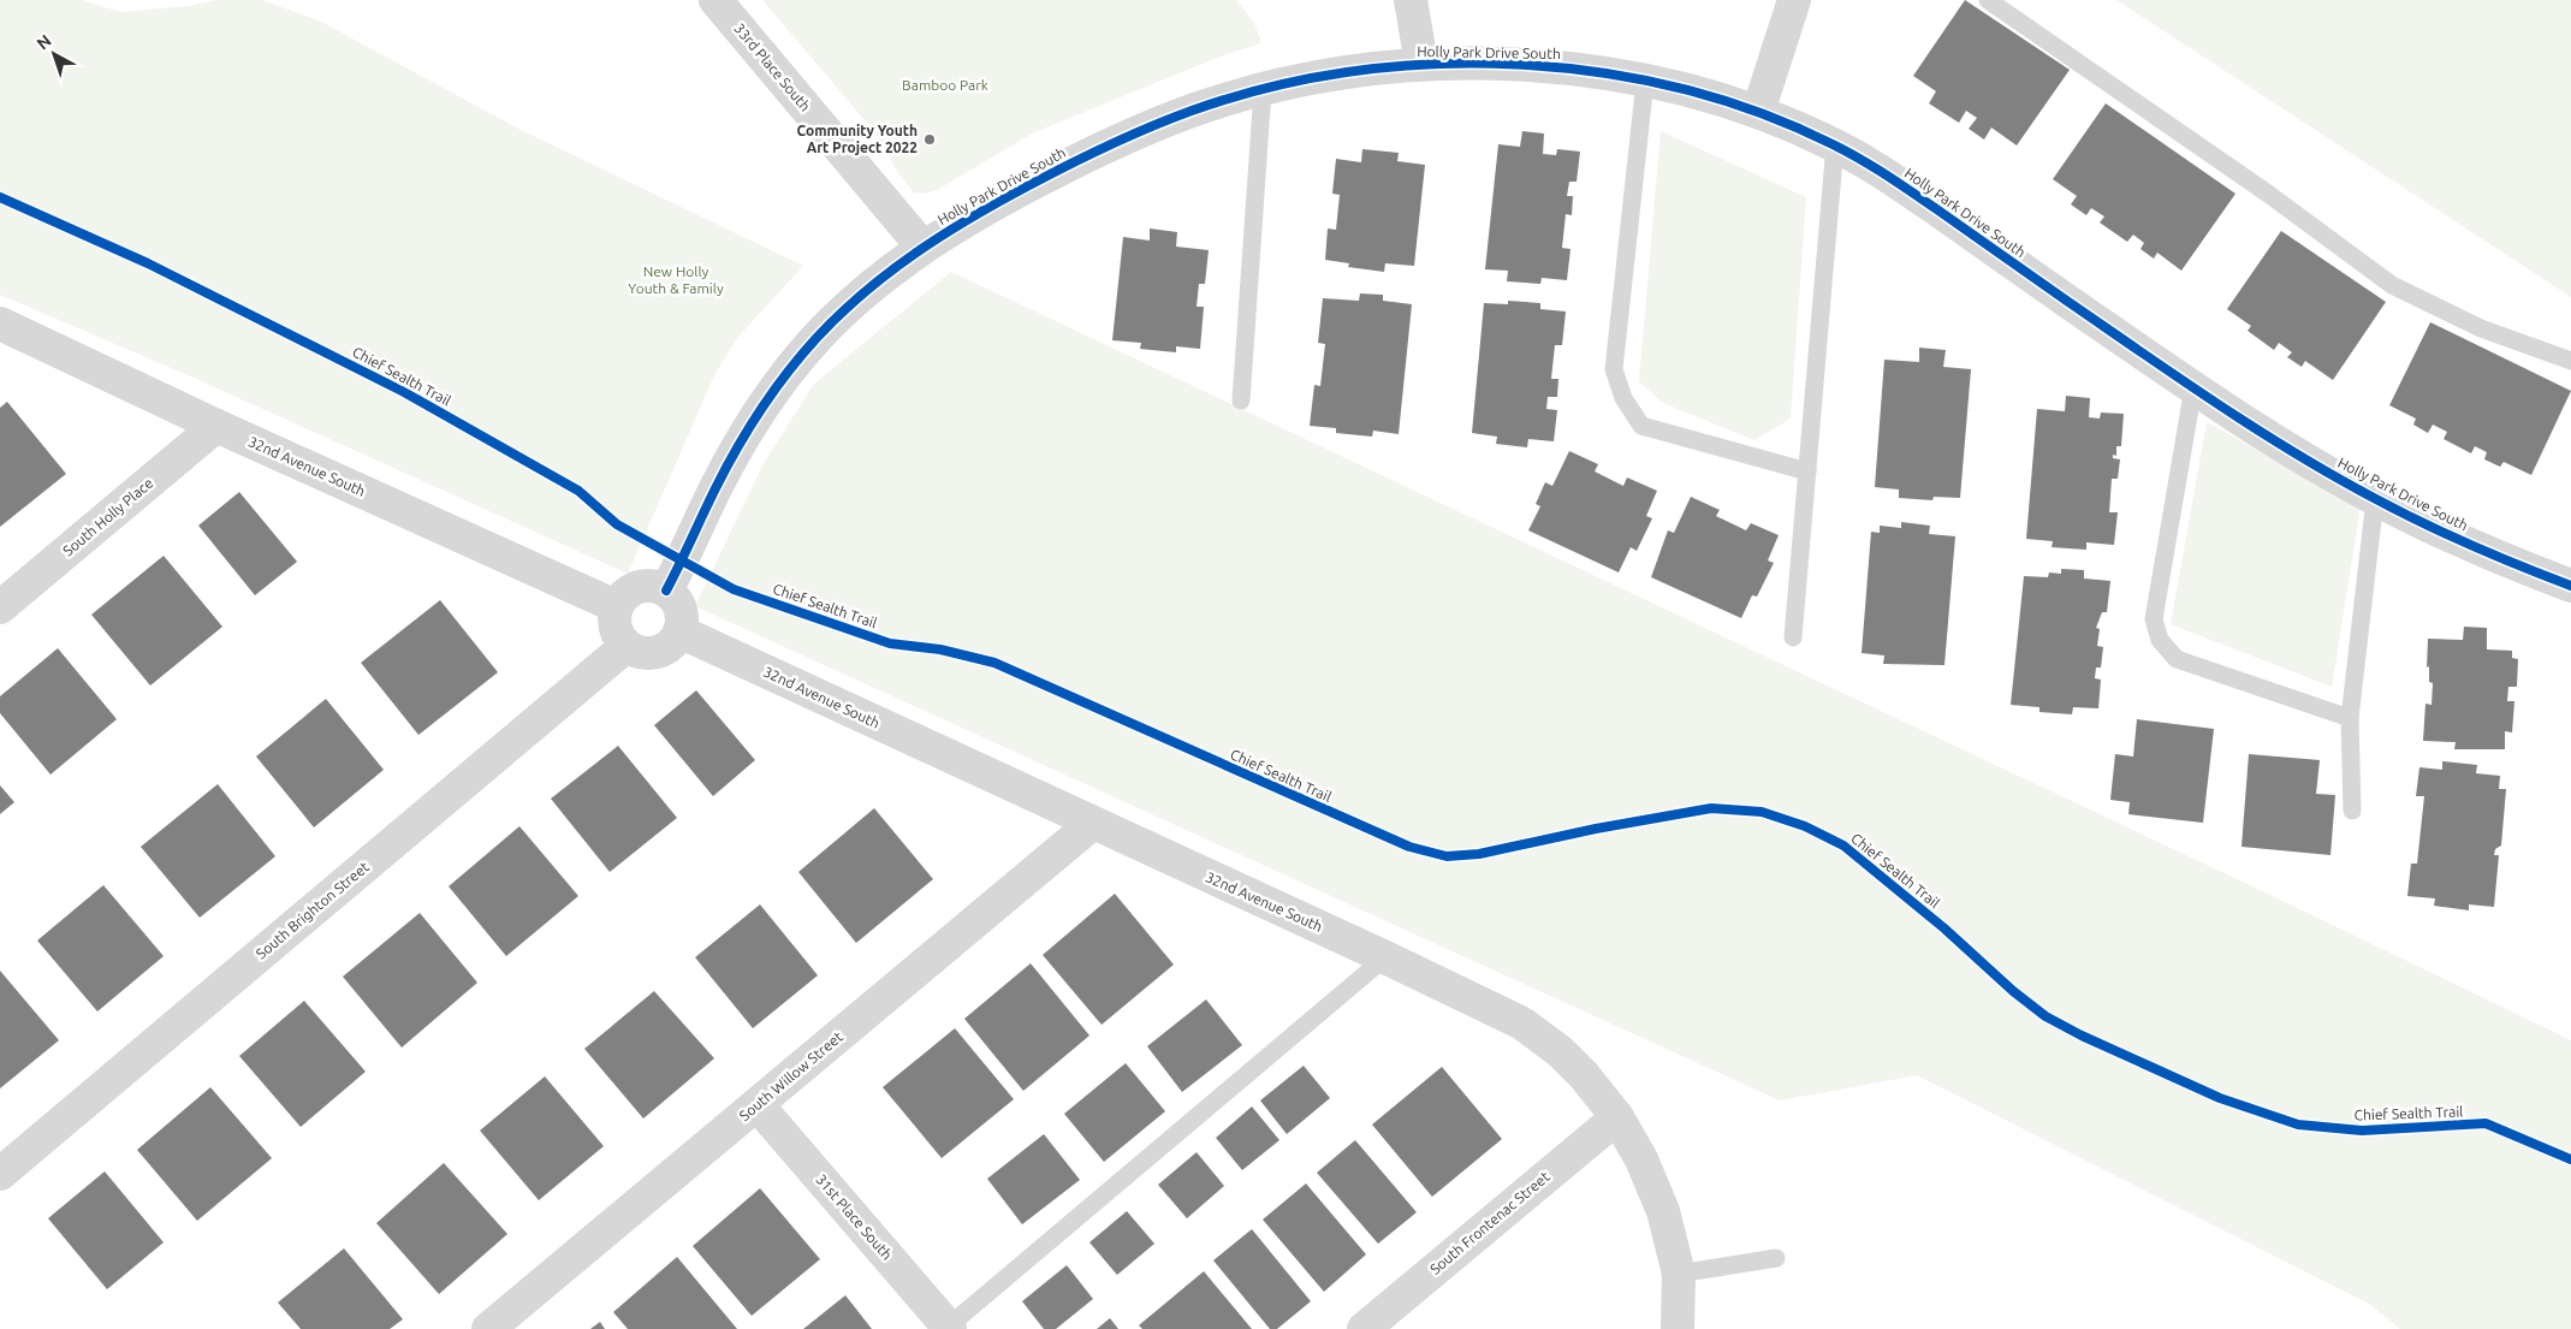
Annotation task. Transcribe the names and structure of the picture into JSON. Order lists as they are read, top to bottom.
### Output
{
  "streets": {
    "street": [
      "Holly Park Drive South",
      "33rd Place South",
      "32nd Avenue South",
      "South Holly Place",
      "South Brighton Street",
      "South Willow Street",
      "31st Place South",
      "South Frontenac Street"
    ],
    "cycle path": ["Chief Sealth Trail"]
  },
  "crossings": [
    ["Holly Park Drive South", "33rd Place South"],
    ["Holly Park Drive South", "32nd Avenue South"],
    ["Holly Park Drive South", "South Brighton Street"],
    ["32nd Avenue South", "South Holly Place"],
    ["32nd Avenue South", "South Brighton Street"],
    ["32nd Avenue South", "South Willow Street"],
    ["32nd Avenue South", "South Frontenac Street"],
    ["South Willow Street", "31st Place South"]
  ],
  "parks": ["Bamboo Park", "New Holly Youth & Family"],
  "places": ["Community Youth Art Project 2022"],
  "north": "top left"
}
